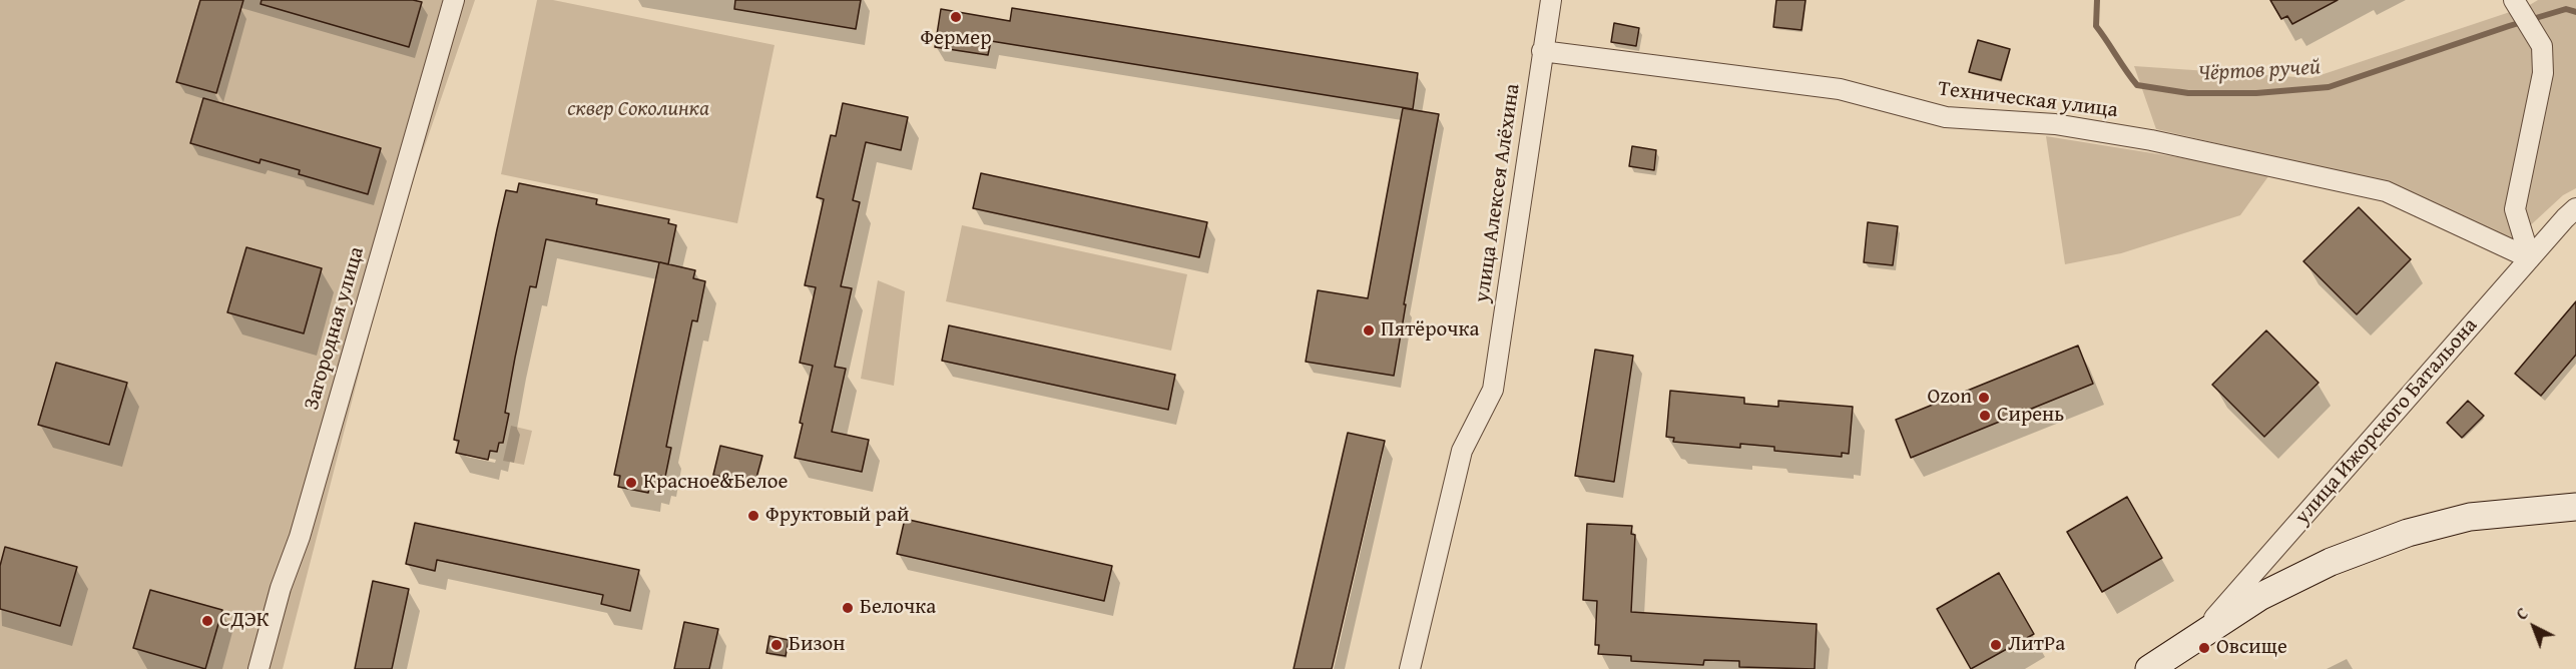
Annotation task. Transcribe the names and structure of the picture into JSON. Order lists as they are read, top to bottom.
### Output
{
  "streets": {
    "street": [
      "Техническая улица",
      "улица Алексея Алёхина",
      "Загородная улица",
      "улица Ижорского Батальона"
    ]
  },
  "crossings": [
    ["Техническая улица", "улица Алексея Алёхина"],
    ["Техническая улица", "улица Ижорского Батальона"]
  ],
  "water": ["Чёртов ручей"],
  "parks": ["сквер Соколинка"],
  "places": [
    "Фермер",
    "Пятёрочка",
    "Ozon",
    "Сирень",
    "Красное&Белое",
    "Фруктовый рай",
    "Белочка",
    "СДЭК",
    "Бизон",
    "ЛитРа",
    "Овсище"
  ],
  "north": "top left"
}
